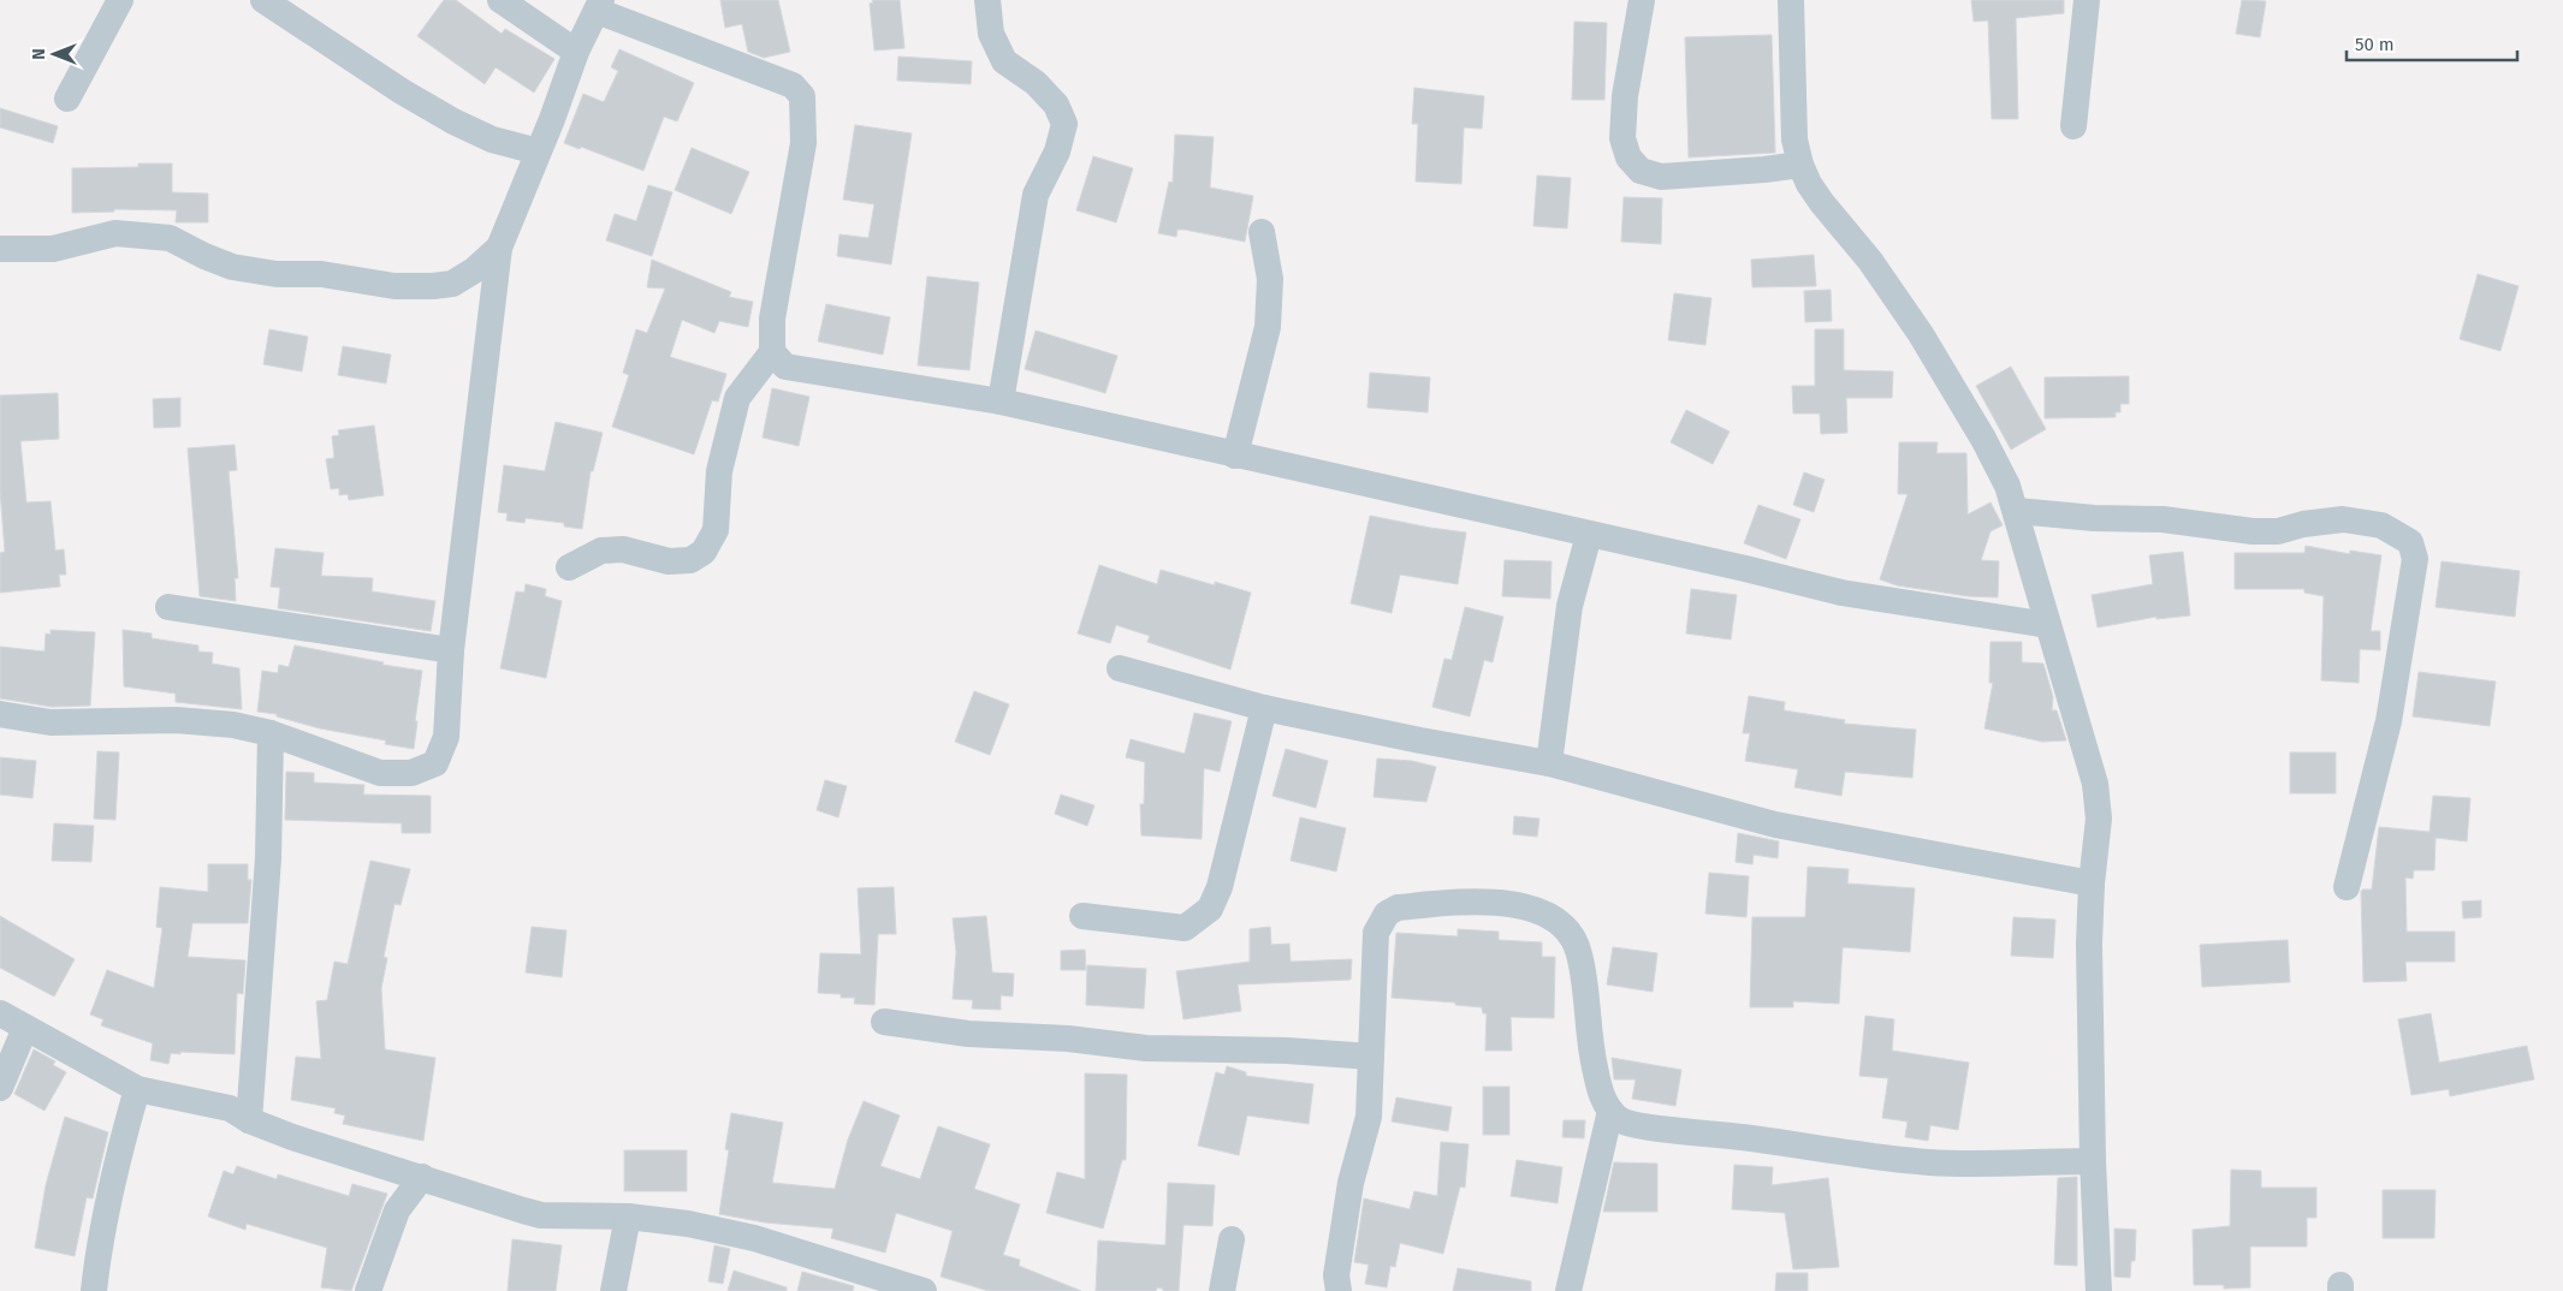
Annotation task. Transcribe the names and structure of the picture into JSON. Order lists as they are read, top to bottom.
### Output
{
  "scale_bar": "50 m",
  "north": "left"
}
